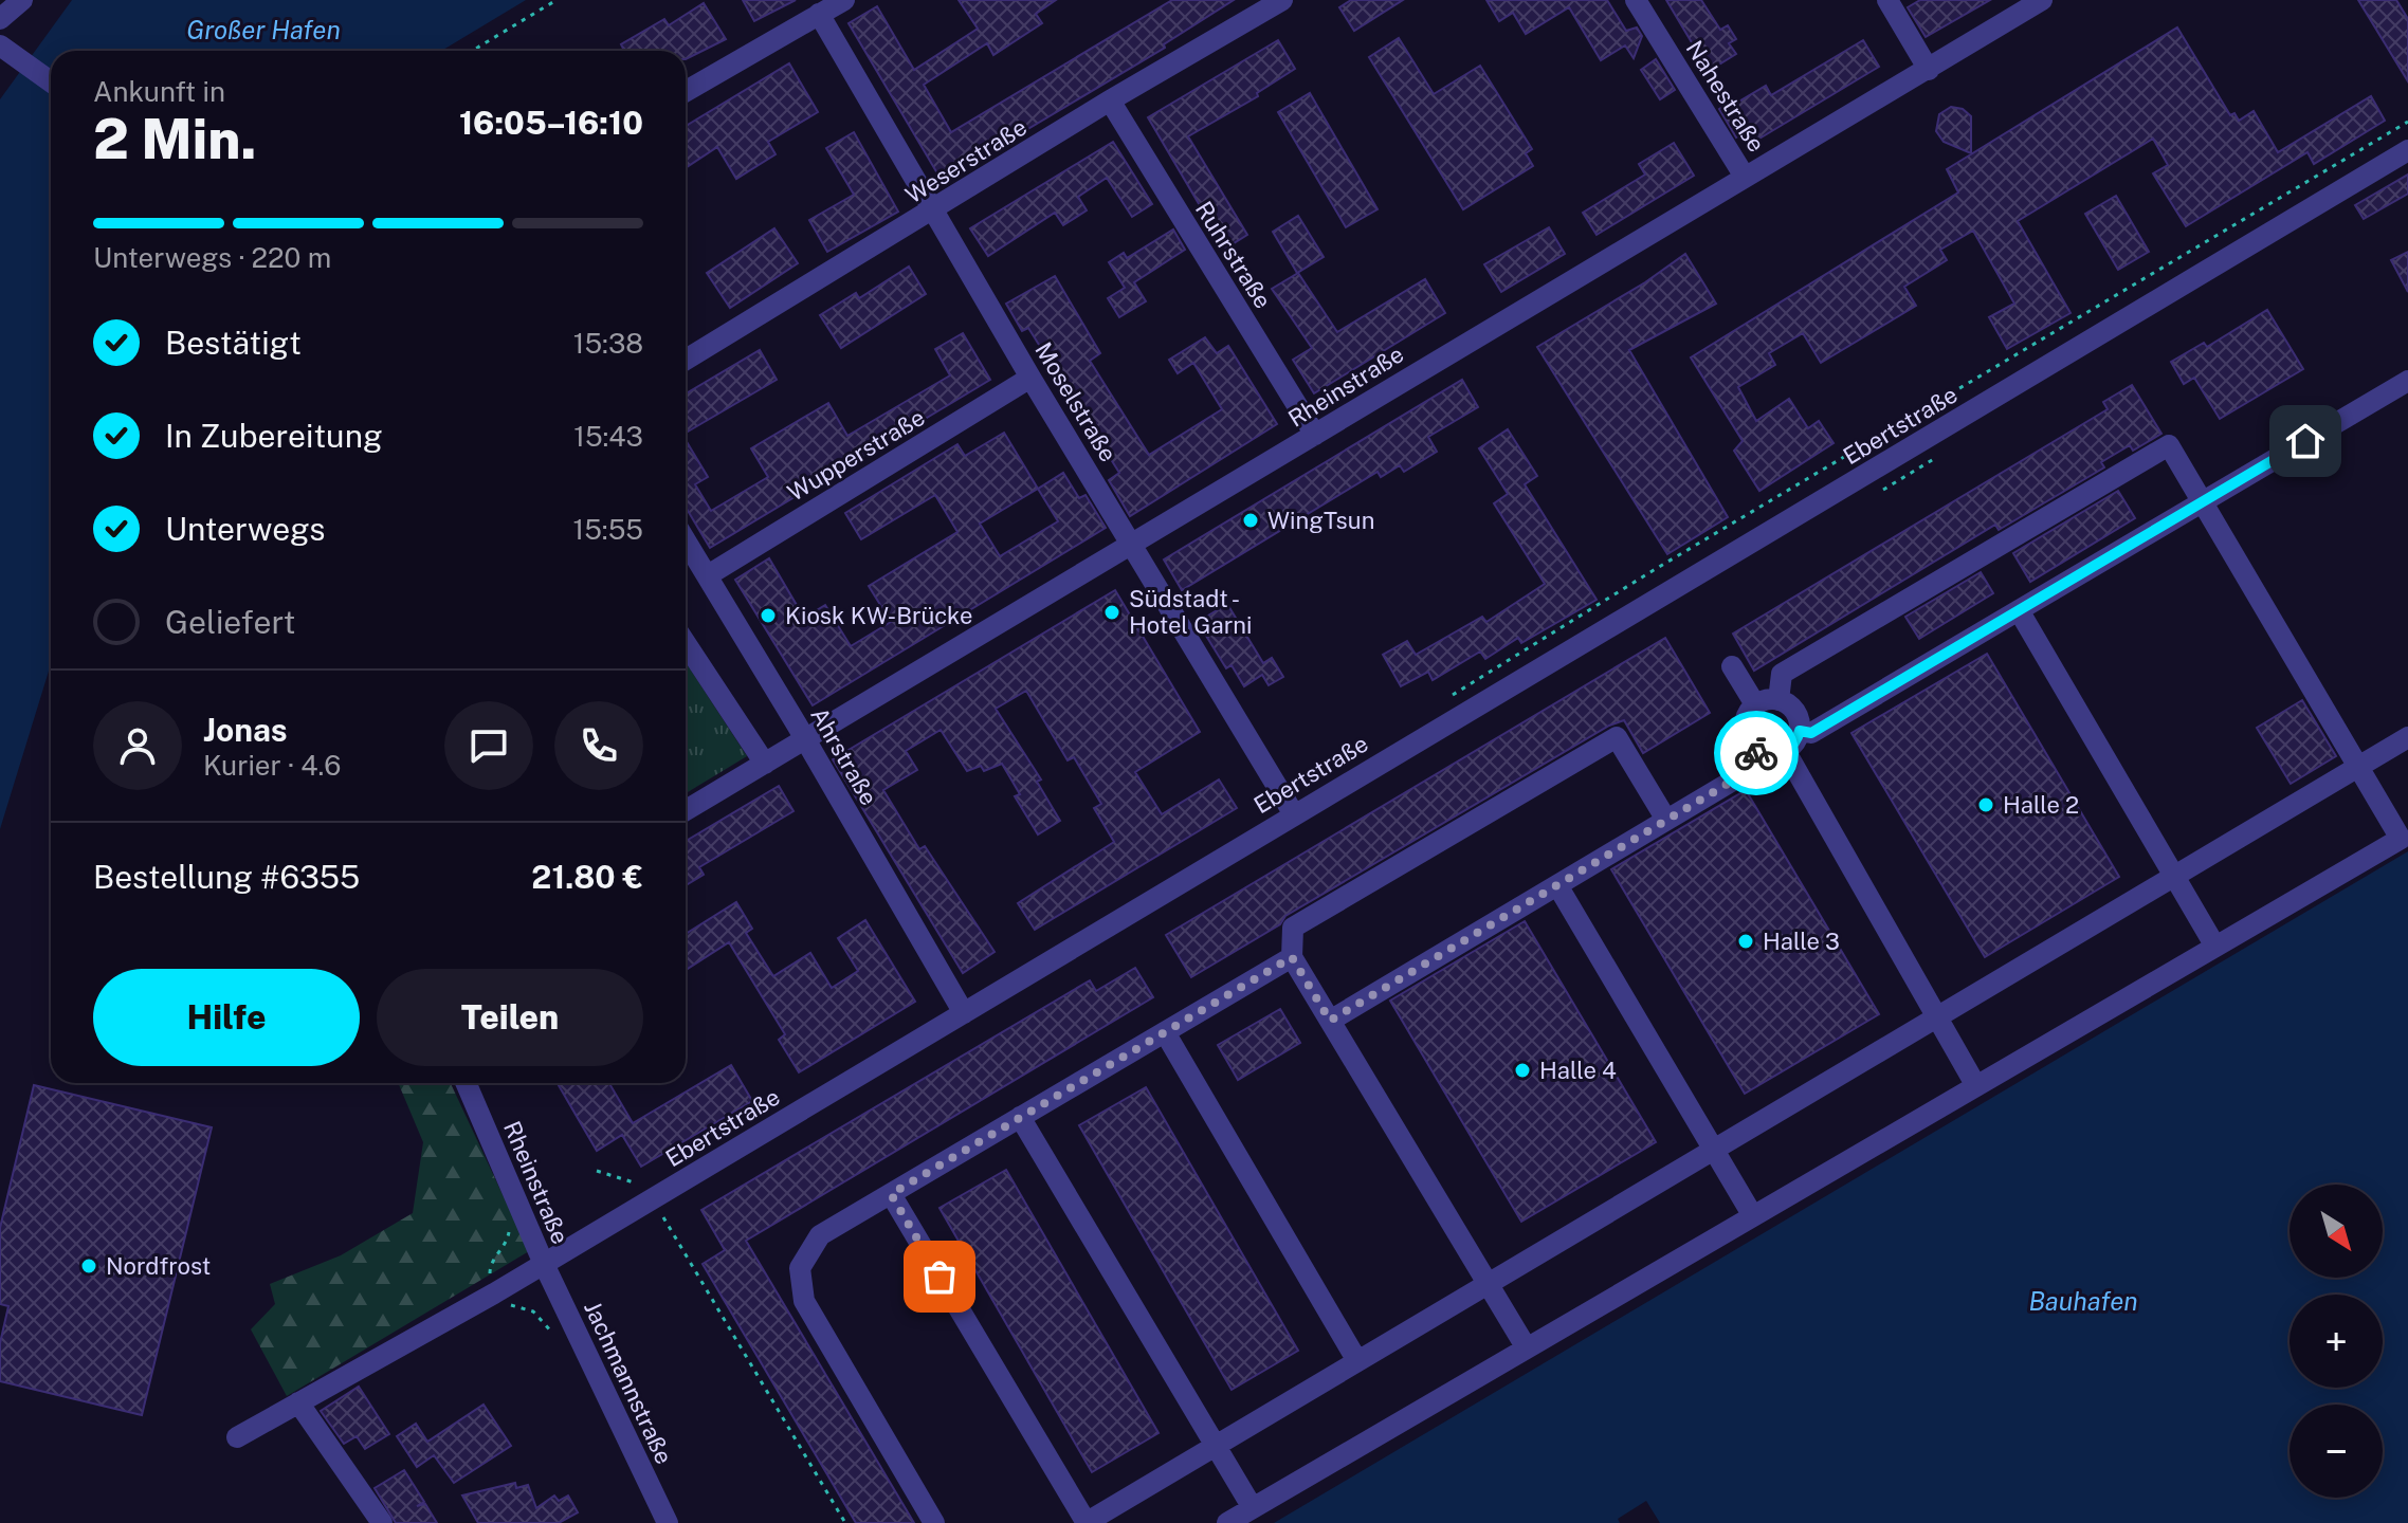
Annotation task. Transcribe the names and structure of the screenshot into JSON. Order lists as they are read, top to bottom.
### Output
{
  "streets": {
    "street": [
      "Nahestraße",
      "Weserstraße",
      "Ruhrstraße",
      "Rheinstraße",
      "Moselstraße",
      "Ebertstraße",
      "Wupperstraße",
      "Ahrstraße",
      "Jachmannstraße"
    ]
  },
  "crossings": [
    ["Nahestraße", "Rheinstraße"],
    ["Weserstraße", "Ruhrstraße"],
    ["Weserstraße", "Moselstraße"],
    ["Ruhrstraße", "Rheinstraße"],
    ["Rheinstraße", "Moselstraße"],
    ["Rheinstraße", "Ebertstraße"],
    ["Rheinstraße", "Ahrstraße"],
    ["Rheinstraße", "Jachmannstraße"],
    ["Moselstraße", "Ebertstraße"],
    ["Moselstraße", "Wupperstraße"],
    ["Ebertstraße", "Ahrstraße"],
    ["Ebertstraße", "Jachmannstraße"],
    ["Wupperstraße", "Ahrstraße"]
  ],
  "water": ["Großer Hafen", "Bauhafen"],
  "places": [
    "WingTsun",
    "Südstadt - Hotel Garni",
    "Kiosk KW-Brücke",
    "Halle 2",
    "Halle 3",
    "Halle 4",
    "Nordfrost"
  ],
  "north": "bottom right",
  "page": {
    "heading": ["2 Min.", "Ankunft in", "16:05–16:10"],
    "panel": [
      "Jonas",
      "Kurier · 4.6",
      "Bestellung #6355",
      "21.80 €"
    ],
    "bar": "Unterwegs · 220 m",
    "list": [
      ["Bestätigt", "15:38"],
      ["In Zubereitung", "15:43"],
      ["Unterwegs", "15:55"],
      "Geliefert"
    ],
    "buttons": ["Hilfe", "Teilen"],
    "map_buttons": ["+", "−"]
  }
}
